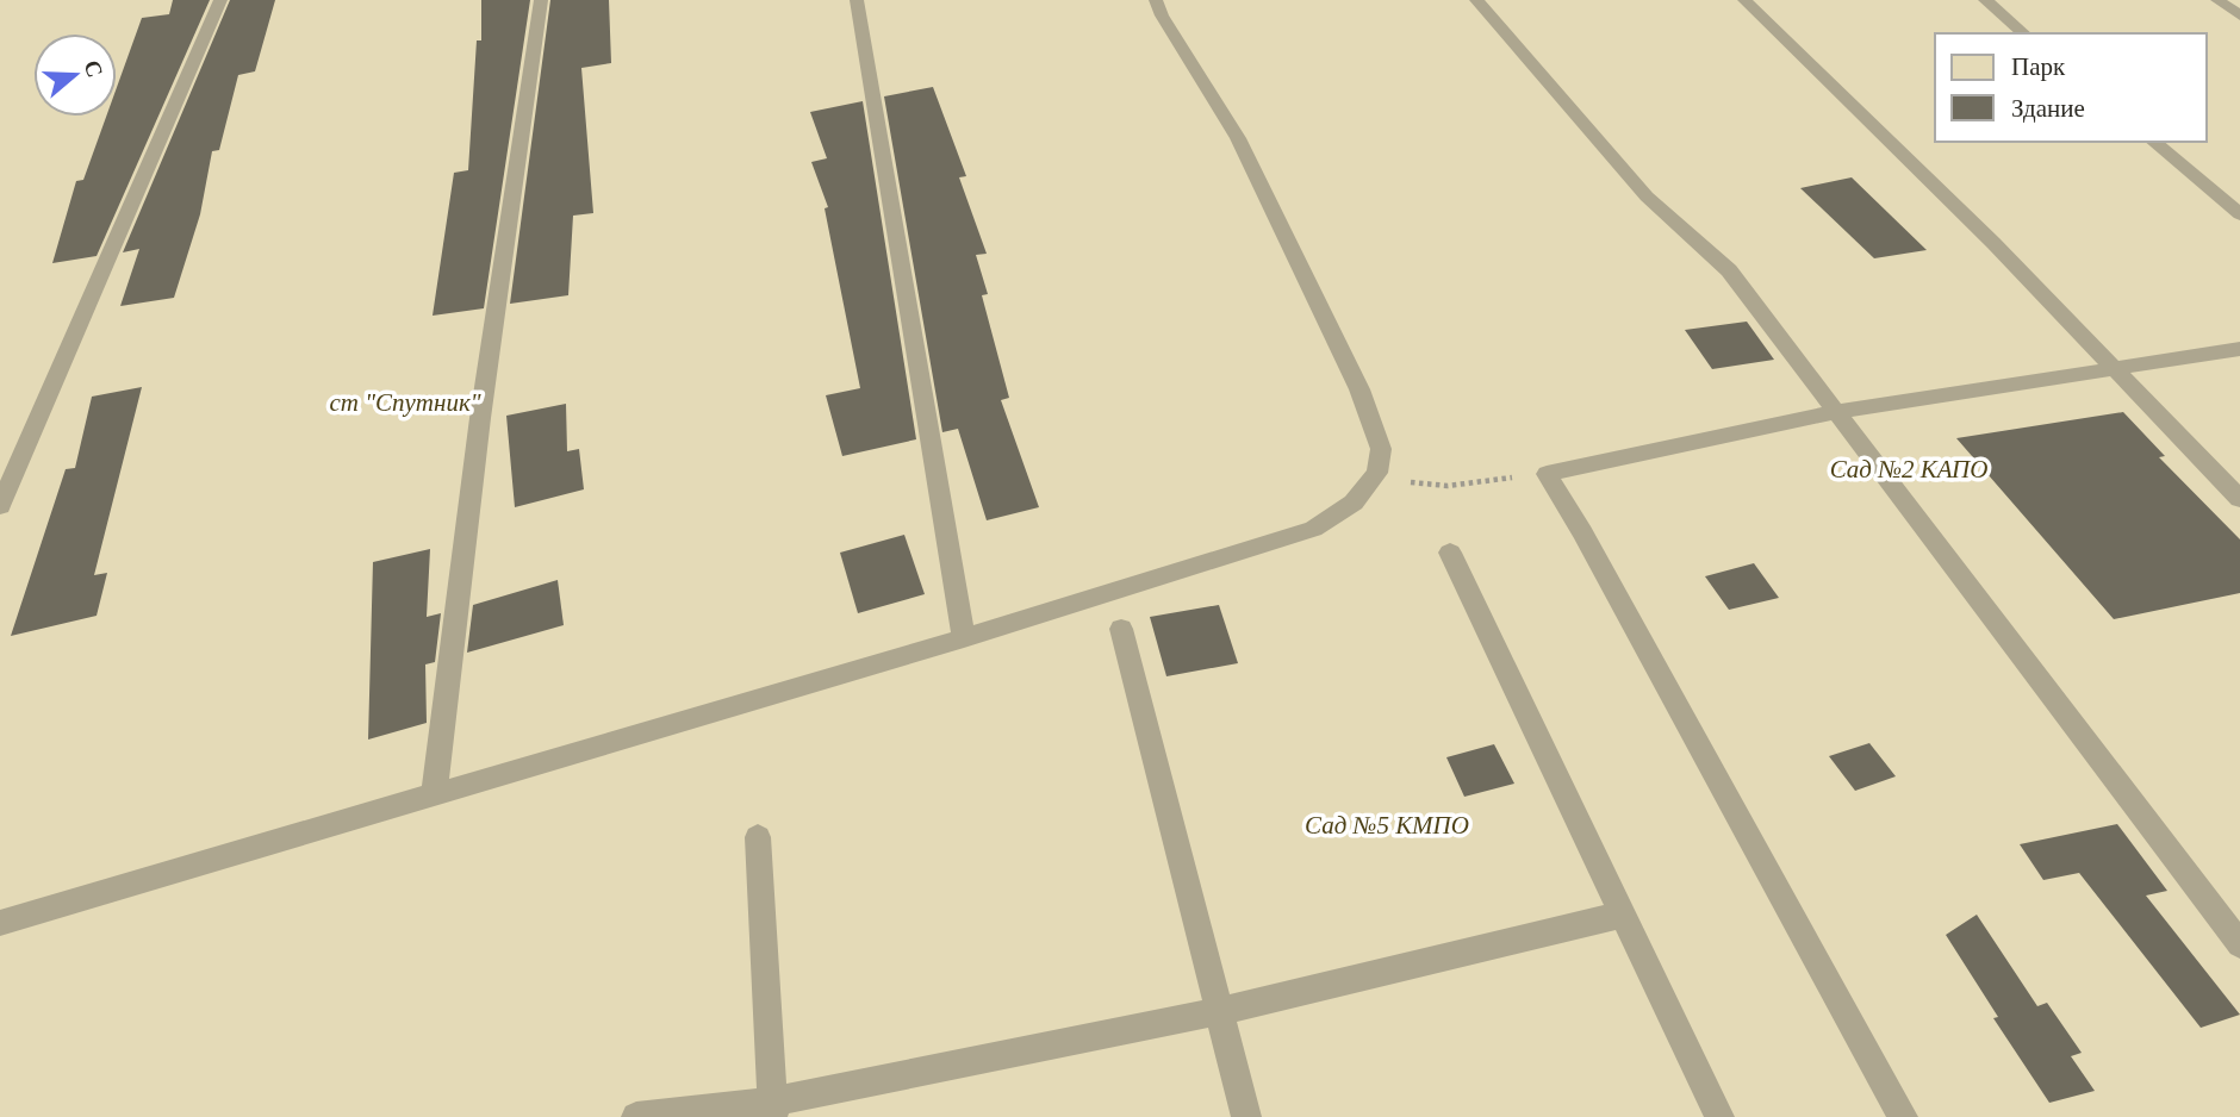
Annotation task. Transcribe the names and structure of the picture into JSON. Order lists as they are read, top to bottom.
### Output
{
  "parks": ["ст \"Спутник\"", "Сад №2 КАПО", "Сад №5 КМПО"],
  "legend": ["Парк", "Здание"],
  "north": "right"
}
